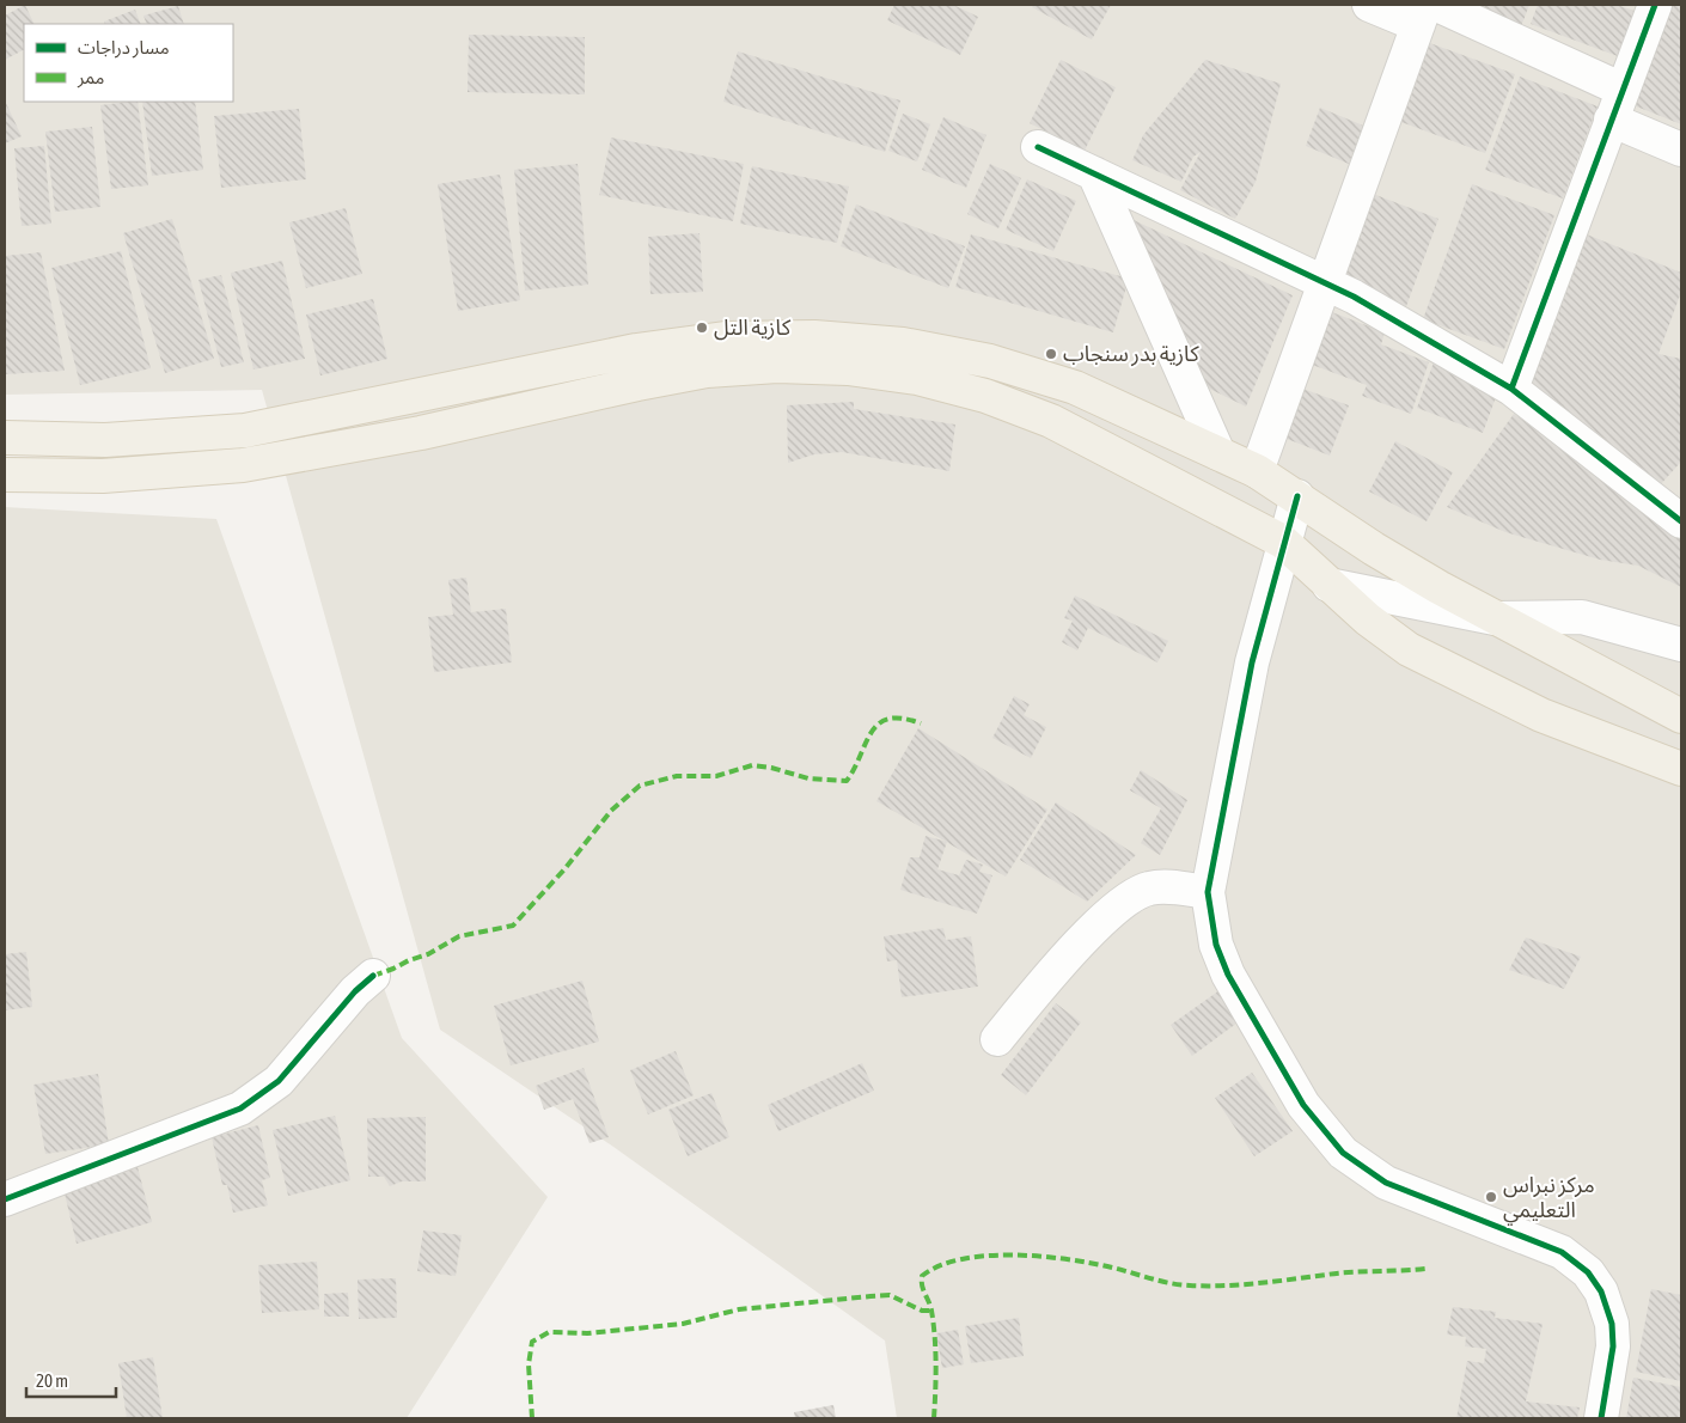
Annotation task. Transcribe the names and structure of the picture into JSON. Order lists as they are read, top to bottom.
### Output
{
  "places": ["كازية التل", "كازية بدر سنجاب", "مركز نبراس التعليمي"],
  "legend": ["مسار دراجات", "ممر"],
  "scale_bar": "20 m"
}
